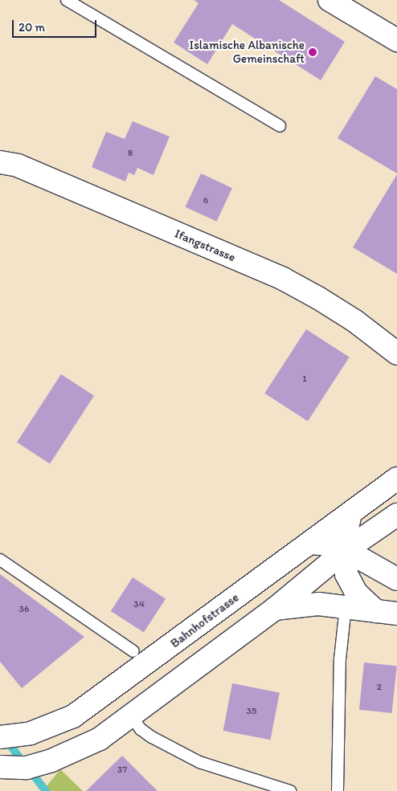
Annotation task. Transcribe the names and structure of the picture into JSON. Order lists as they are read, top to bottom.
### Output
{
  "streets": {
    "main road": ["Ifangstrasse", "Bahnhofstrasse"]
  },
  "places": ["Islamische Albanische Gemeinschaft"],
  "house_numbers": [
    "8",
    "6",
    "1",
    "34",
    "36",
    "2",
    "35",
    "37"
  ],
  "scale_bar": "20 m"
}
